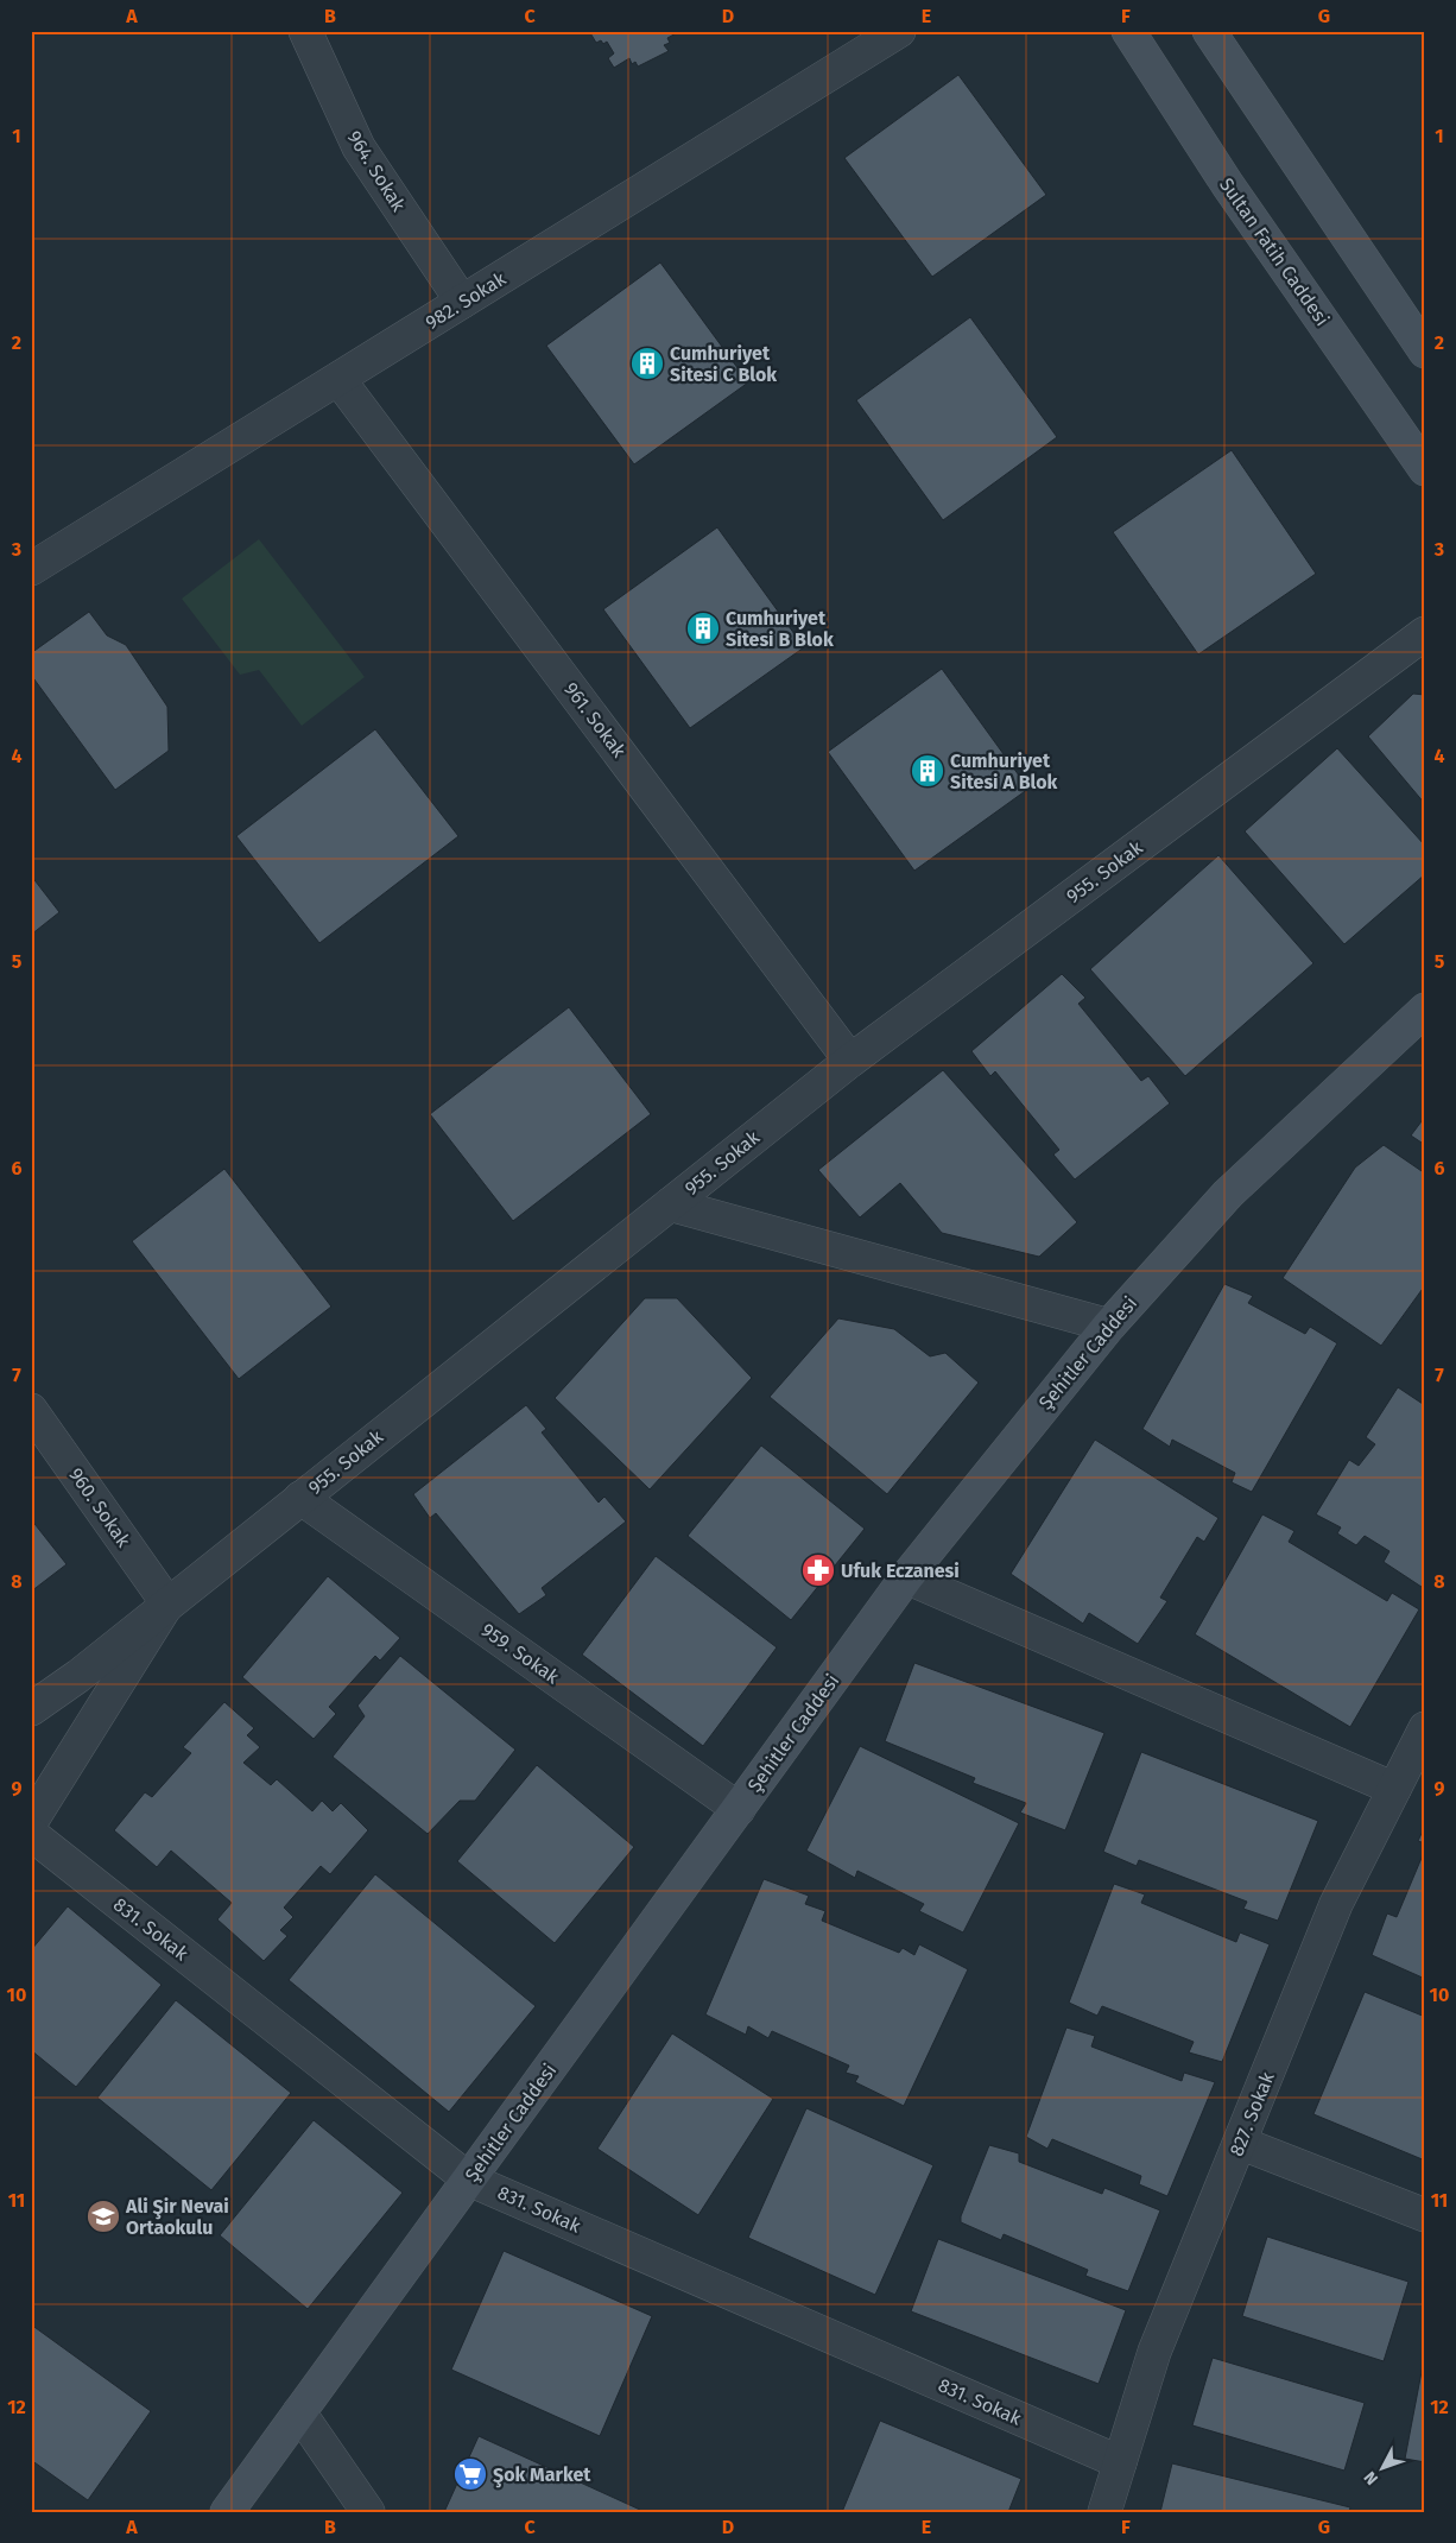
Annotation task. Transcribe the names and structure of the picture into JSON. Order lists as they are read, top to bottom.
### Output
{
  "streets": {
    "street": [
      "964. Sokak",
      "Sultan Fatih Caddesi",
      "982. Sokak",
      "961. Sokak",
      "955. Sokak",
      "Şehitler Caddesi",
      "960. Sokak",
      "959. Sokak",
      "831. Sokak",
      "827. Sokak"
    ]
  },
  "crossings": [
    ["964. Sokak", "982. Sokak"],
    ["982. Sokak", "961. Sokak"],
    ["961. Sokak", "955. Sokak"],
    ["955. Sokak", "960. Sokak"],
    ["955. Sokak", "959. Sokak"],
    ["Şehitler Caddesi", "959. Sokak"],
    ["Şehitler Caddesi", "831. Sokak"],
    ["831. Sokak", "827. Sokak"]
  ],
  "places": {
    "building": ["Cumhuriyet Sitesi C Blok", "Cumhuriyet Sitesi B Blok", "Cumhuriyet Sitesi A Blok"],
    "pharmacy": ["Ufuk Eczanesi"],
    "school or university": ["Ali Şir Nevai Ortaokulu"],
    "supermarket": ["Şok Market"]
  },
  "north": "bottom left",
  "grid": {
    "columns": [
      "A",
      "B",
      "C",
      "D",
      "E",
      "F",
      "G"
    ],
    "rows": [
      "1",
      "2",
      "3",
      "4",
      "5",
      "6",
      "7",
      "8",
      "9",
      "10",
      "11",
      "12"
    ]
  }
}
